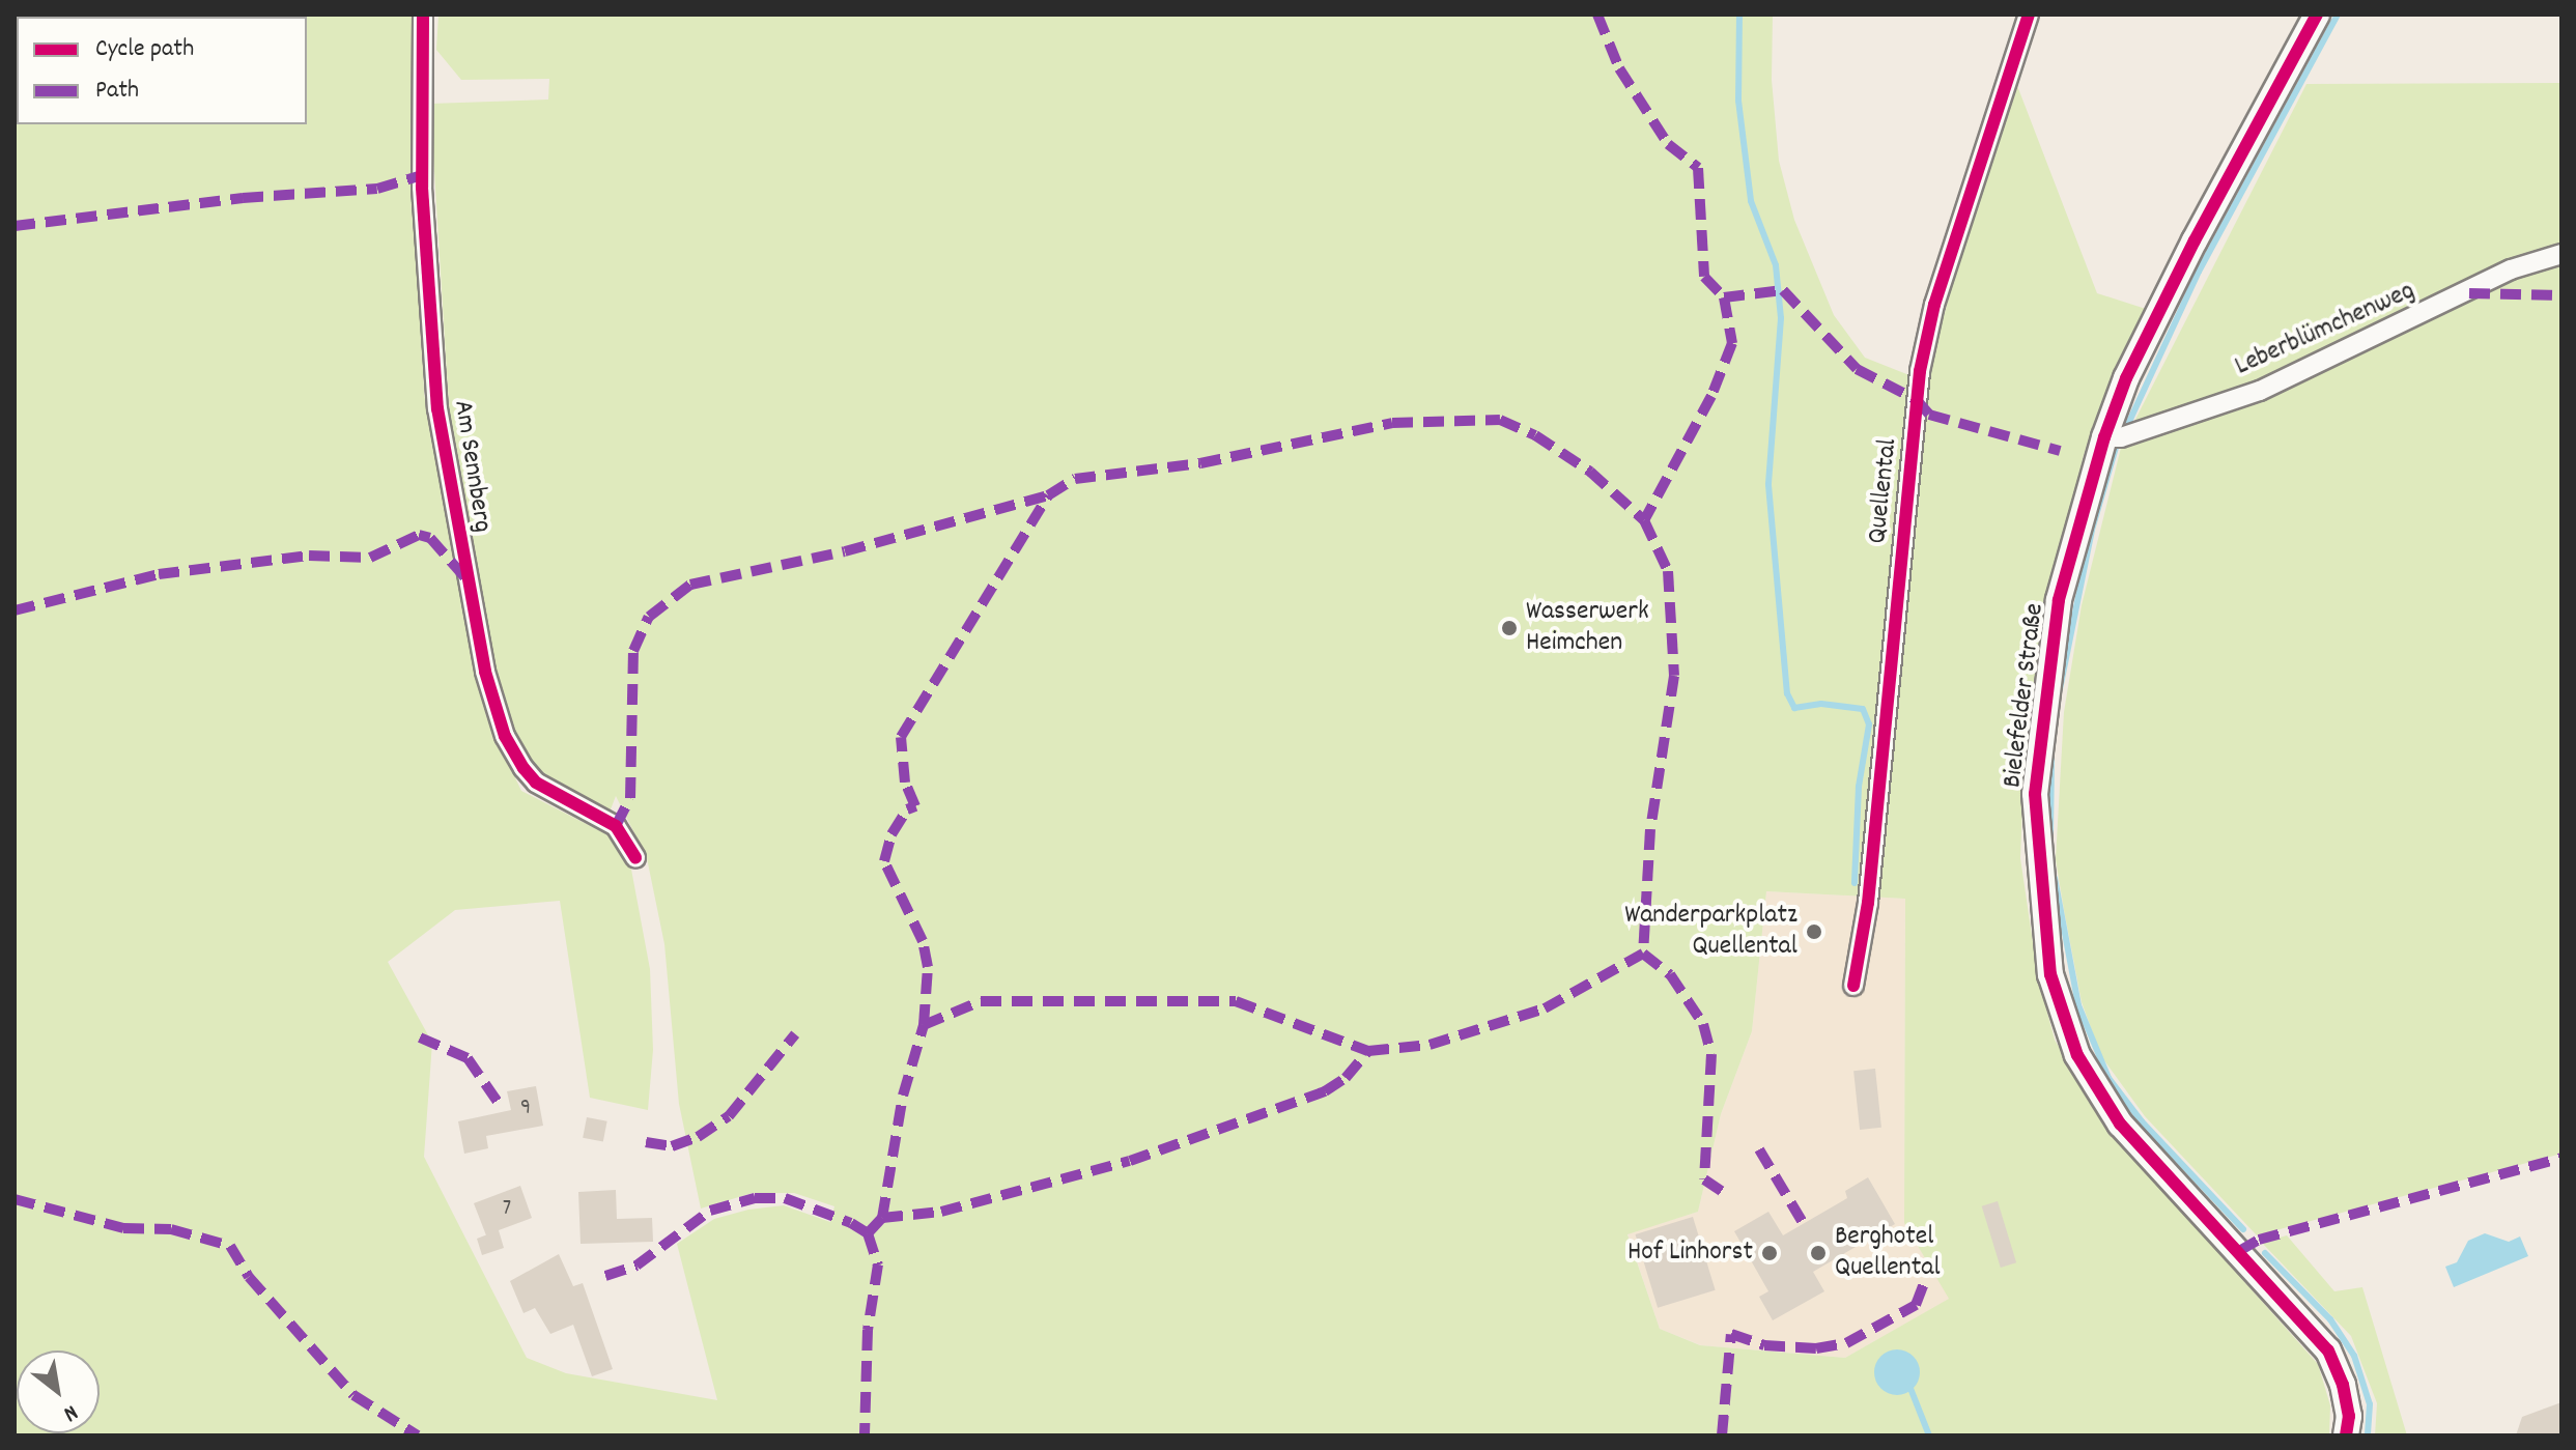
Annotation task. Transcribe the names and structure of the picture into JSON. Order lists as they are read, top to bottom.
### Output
{
  "streets": {
    "main road": ["Bielefelder Straße"],
    "street": ["Leberblümchenweg", "Am Sennberg", "Quellental"]
  },
  "crossings": [
    ["Leberblümchenweg", "Bielefelder Straße"]
  ],
  "places": [
    "Wasserwerk Heimchen",
    "Wanderparkplatz Quellental",
    "Hof Linhorst",
    "Berghotel Quellental"
  ],
  "house_numbers": ["9", "7"],
  "legend": ["Cycle path", "Path"],
  "north": "bottom right"
}
